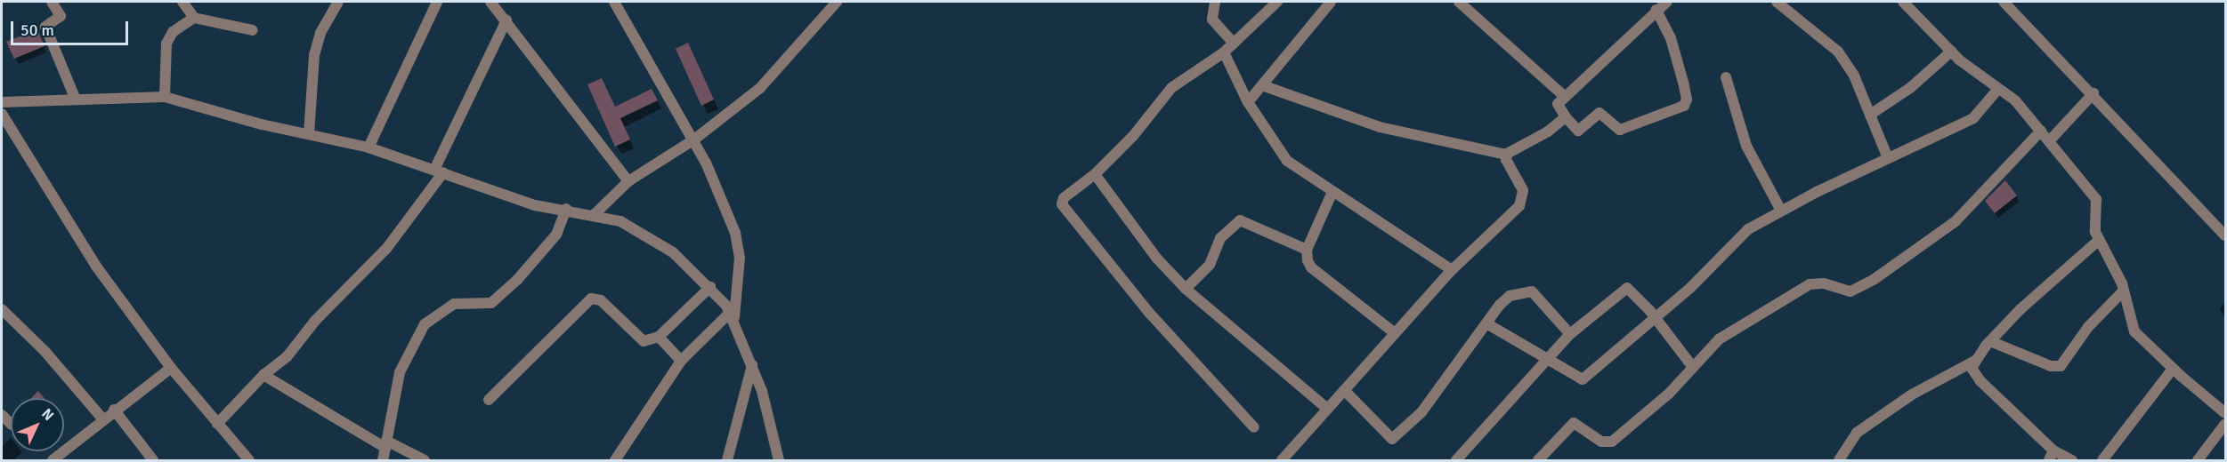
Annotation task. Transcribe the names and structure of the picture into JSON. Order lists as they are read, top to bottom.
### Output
{
  "scale_bar": "50 m",
  "north": "top right"
}
